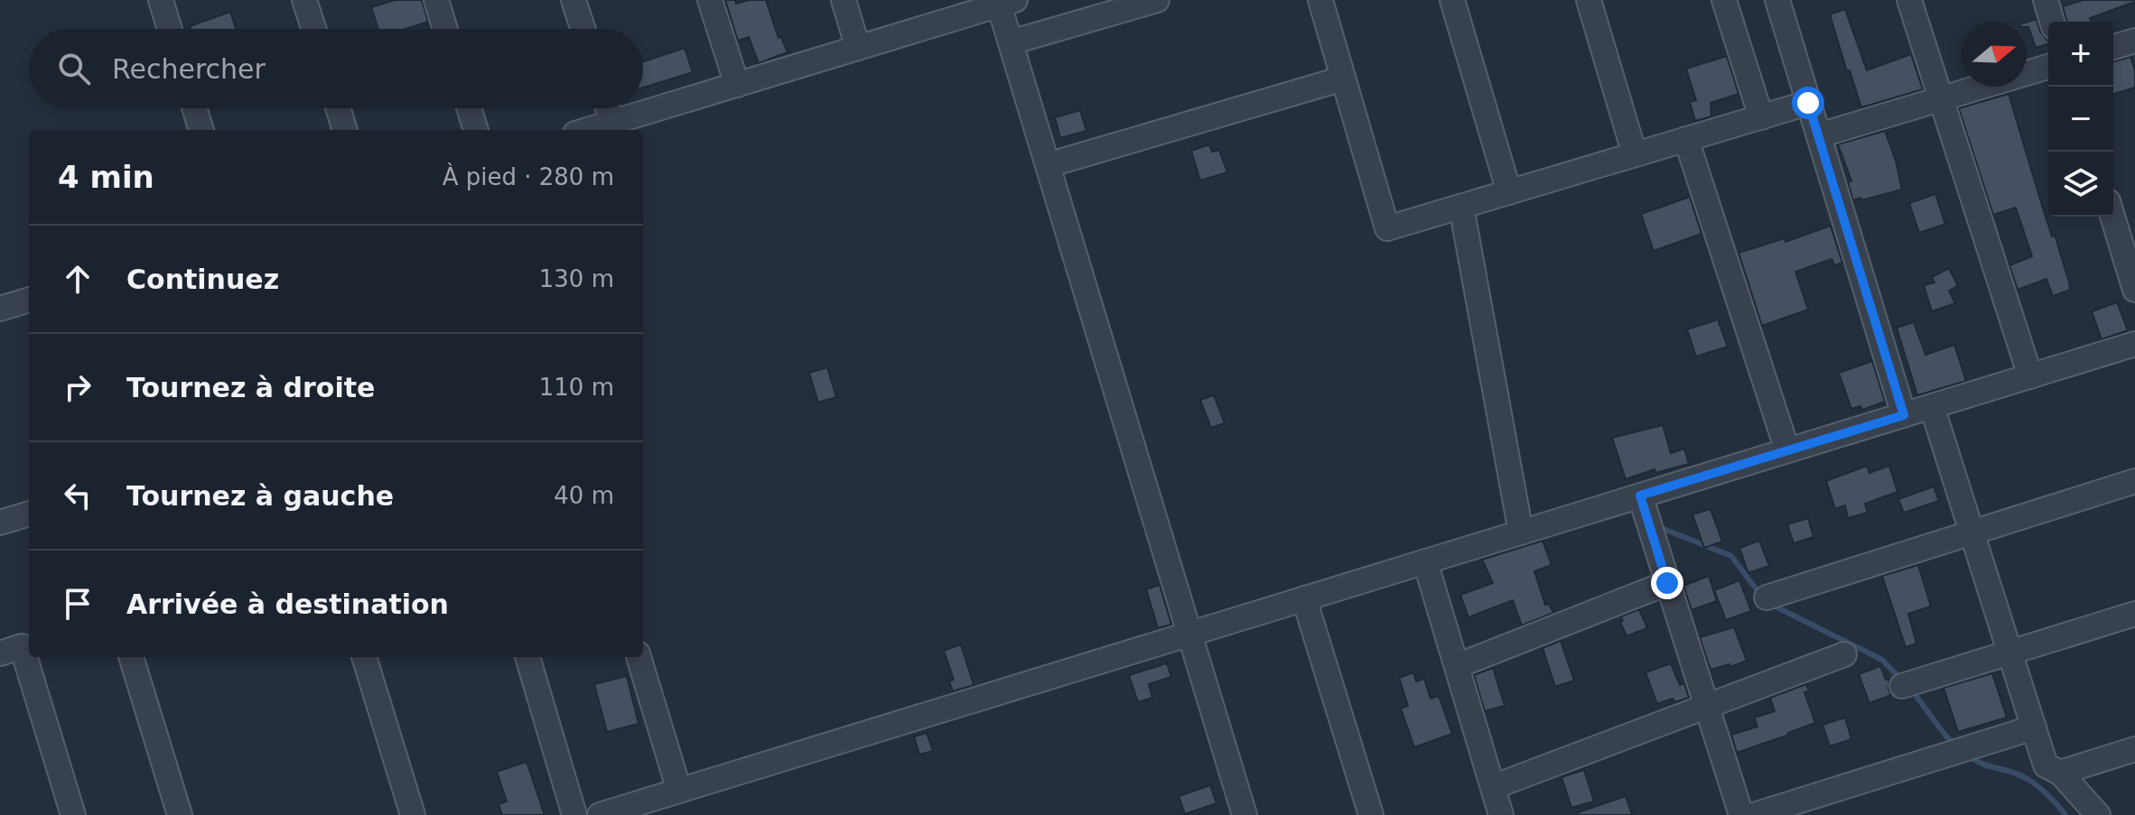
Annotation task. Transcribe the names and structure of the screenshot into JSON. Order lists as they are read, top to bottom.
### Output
{
  "north": "right",
  "page": {
    "map_buttons": ["+", "−"],
    "search": "Rechercher",
    "heading": ["4 min", "À pied · 280 m"],
    "list": [
      ["Continuez", "130 m"],
      ["Tournez à droite", "110 m"],
      ["Tournez à gauche", "40 m"],
      "Arrivée à destination"
    ]
  }
}
